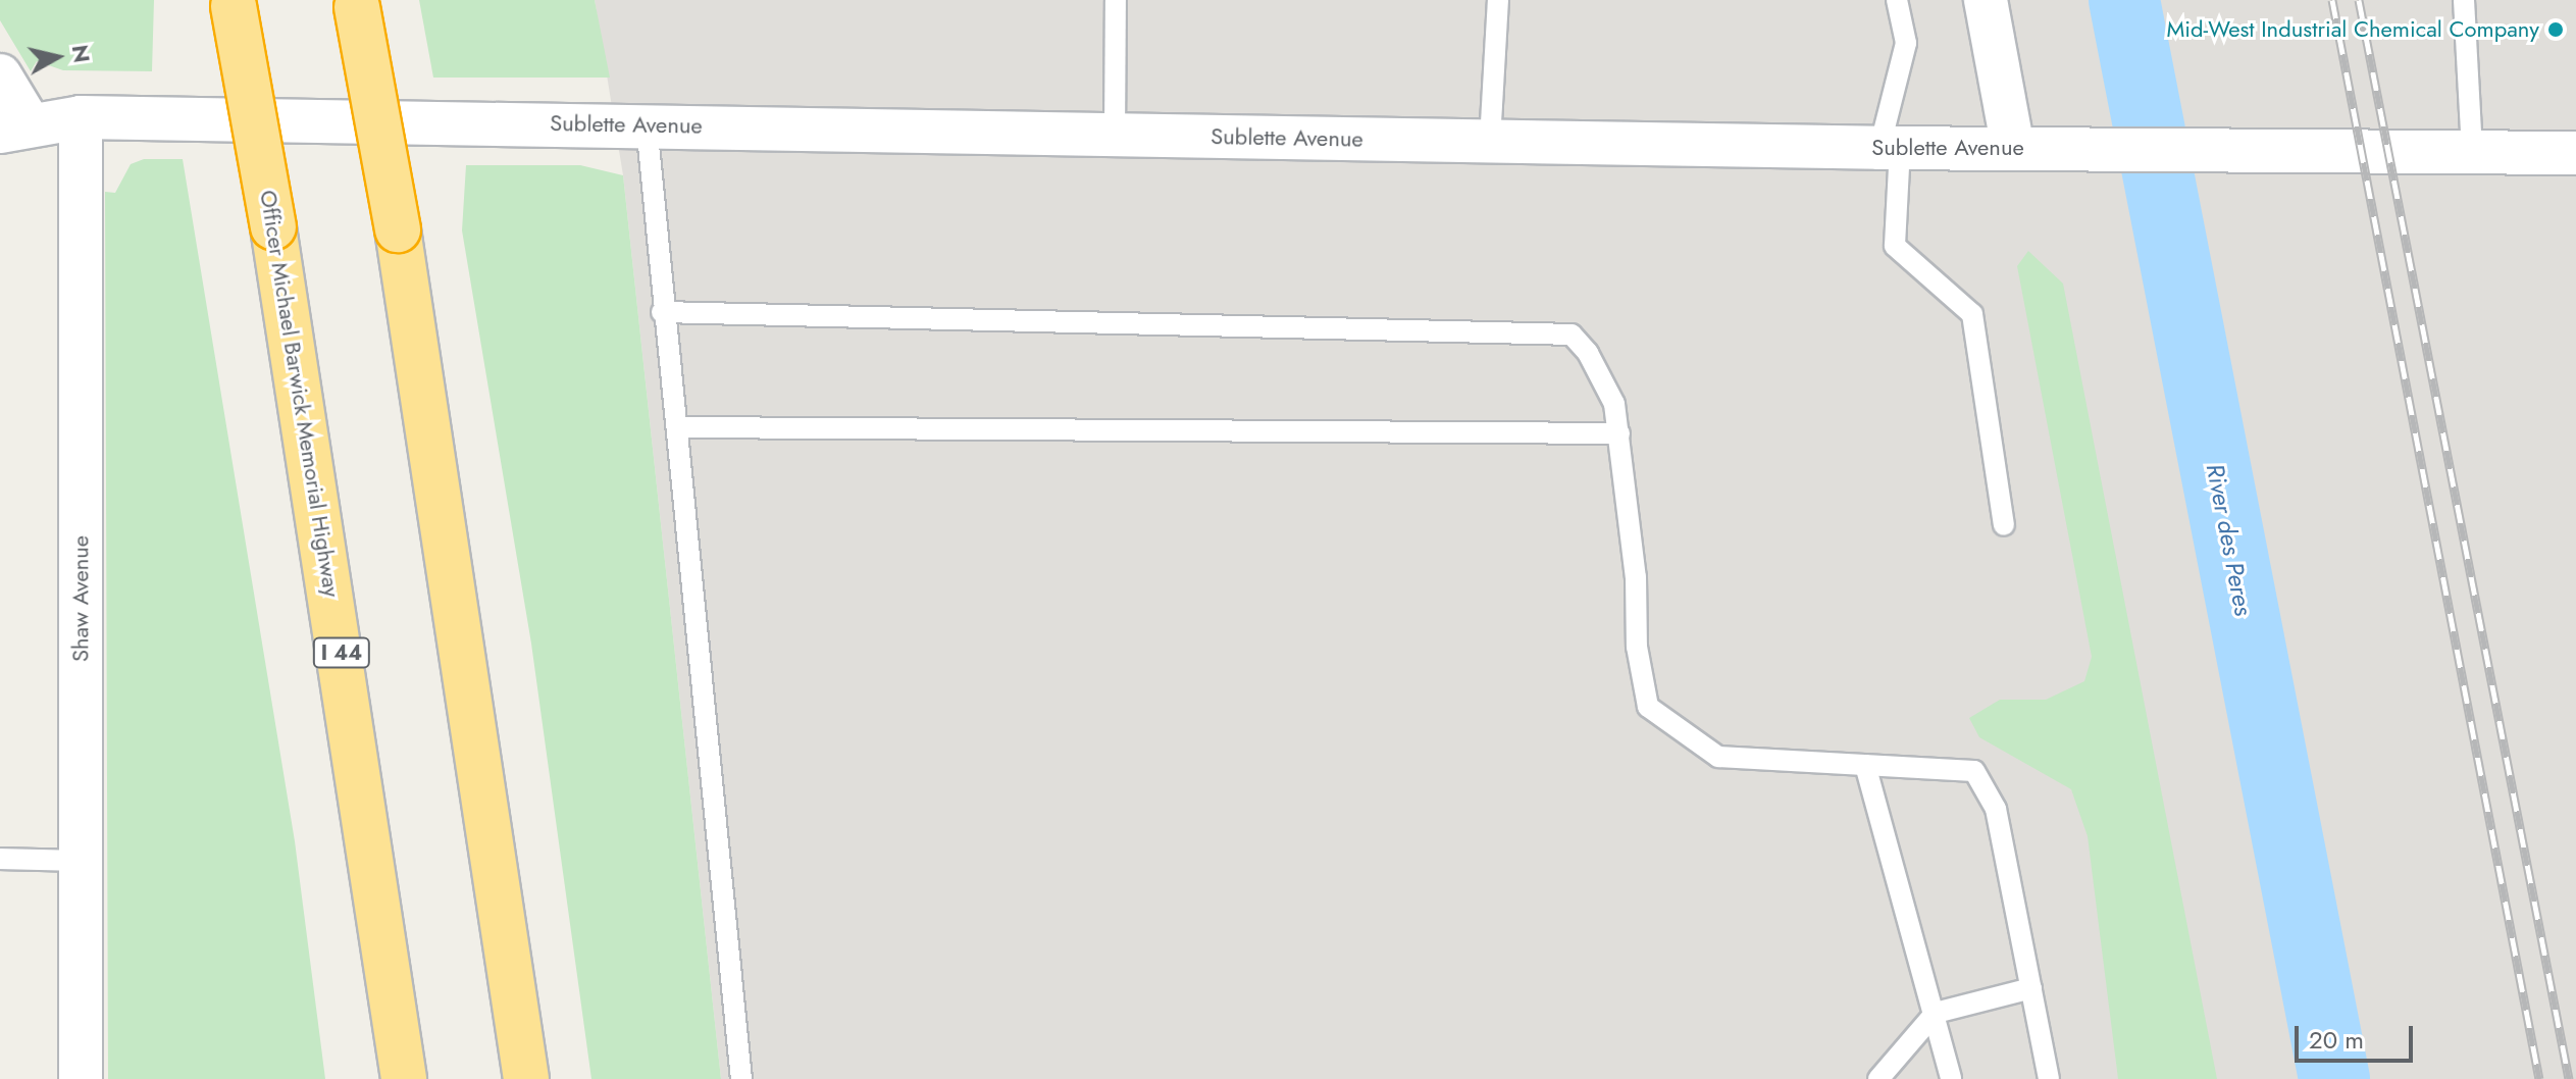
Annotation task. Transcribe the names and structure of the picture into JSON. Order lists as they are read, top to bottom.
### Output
{
  "streets": {
    "highway": ["Officer Michael Barwick Memorial Highway", "I 44"],
    "street": ["Sublette Avenue", "Shaw Avenue"]
  },
  "crossings": [
    ["Sublette Avenue", "Shaw Avenue"]
  ],
  "water": ["River des Peres"],
  "places": ["Mid-West Industrial Chemical Company"],
  "scale_bar": "20 m",
  "north": "right"
}
